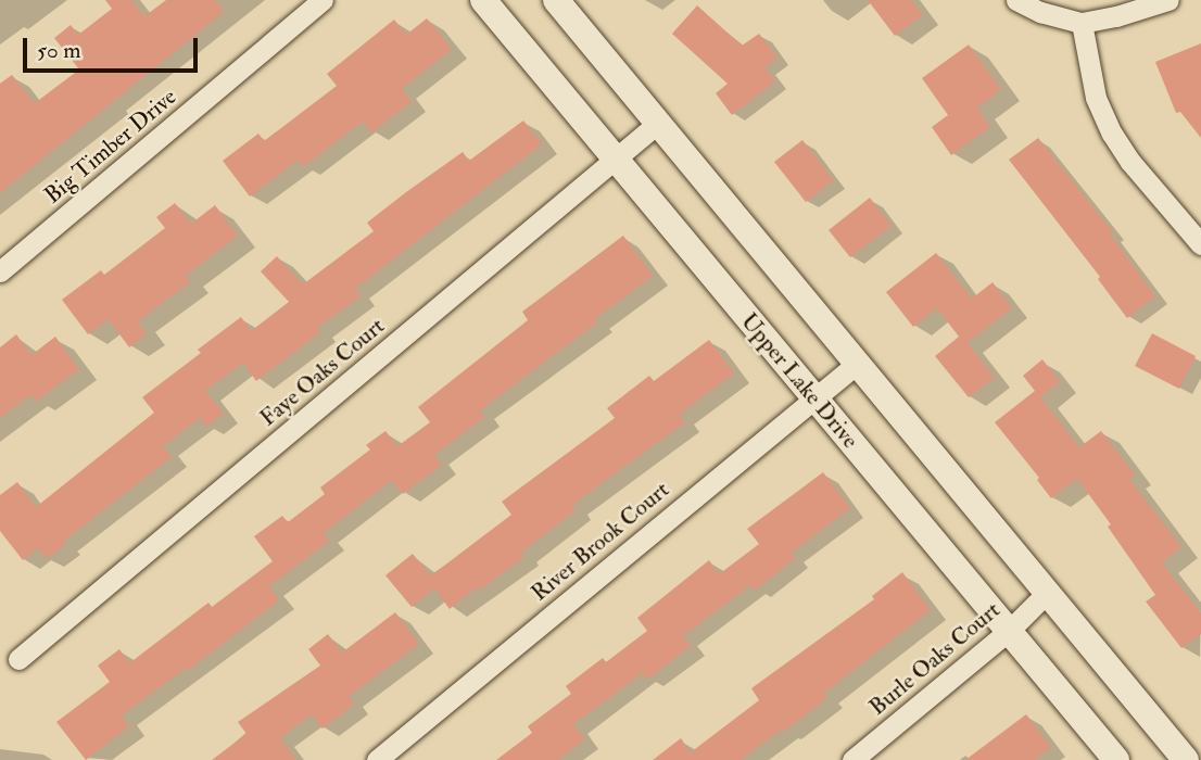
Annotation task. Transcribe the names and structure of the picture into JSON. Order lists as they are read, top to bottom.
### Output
{
  "streets": {
    "street": [
      "Big Timber Drive",
      "Faye Oaks Court",
      "Upper Lake Drive",
      "River Brook Court",
      "Burle Oaks Court"
    ]
  },
  "crossings": [
    ["Faye Oaks Court", "Upper Lake Drive"],
    ["Upper Lake Drive", "River Brook Court"],
    ["Upper Lake Drive", "Burle Oaks Court"]
  ],
  "scale_bar": "50 m"
}
